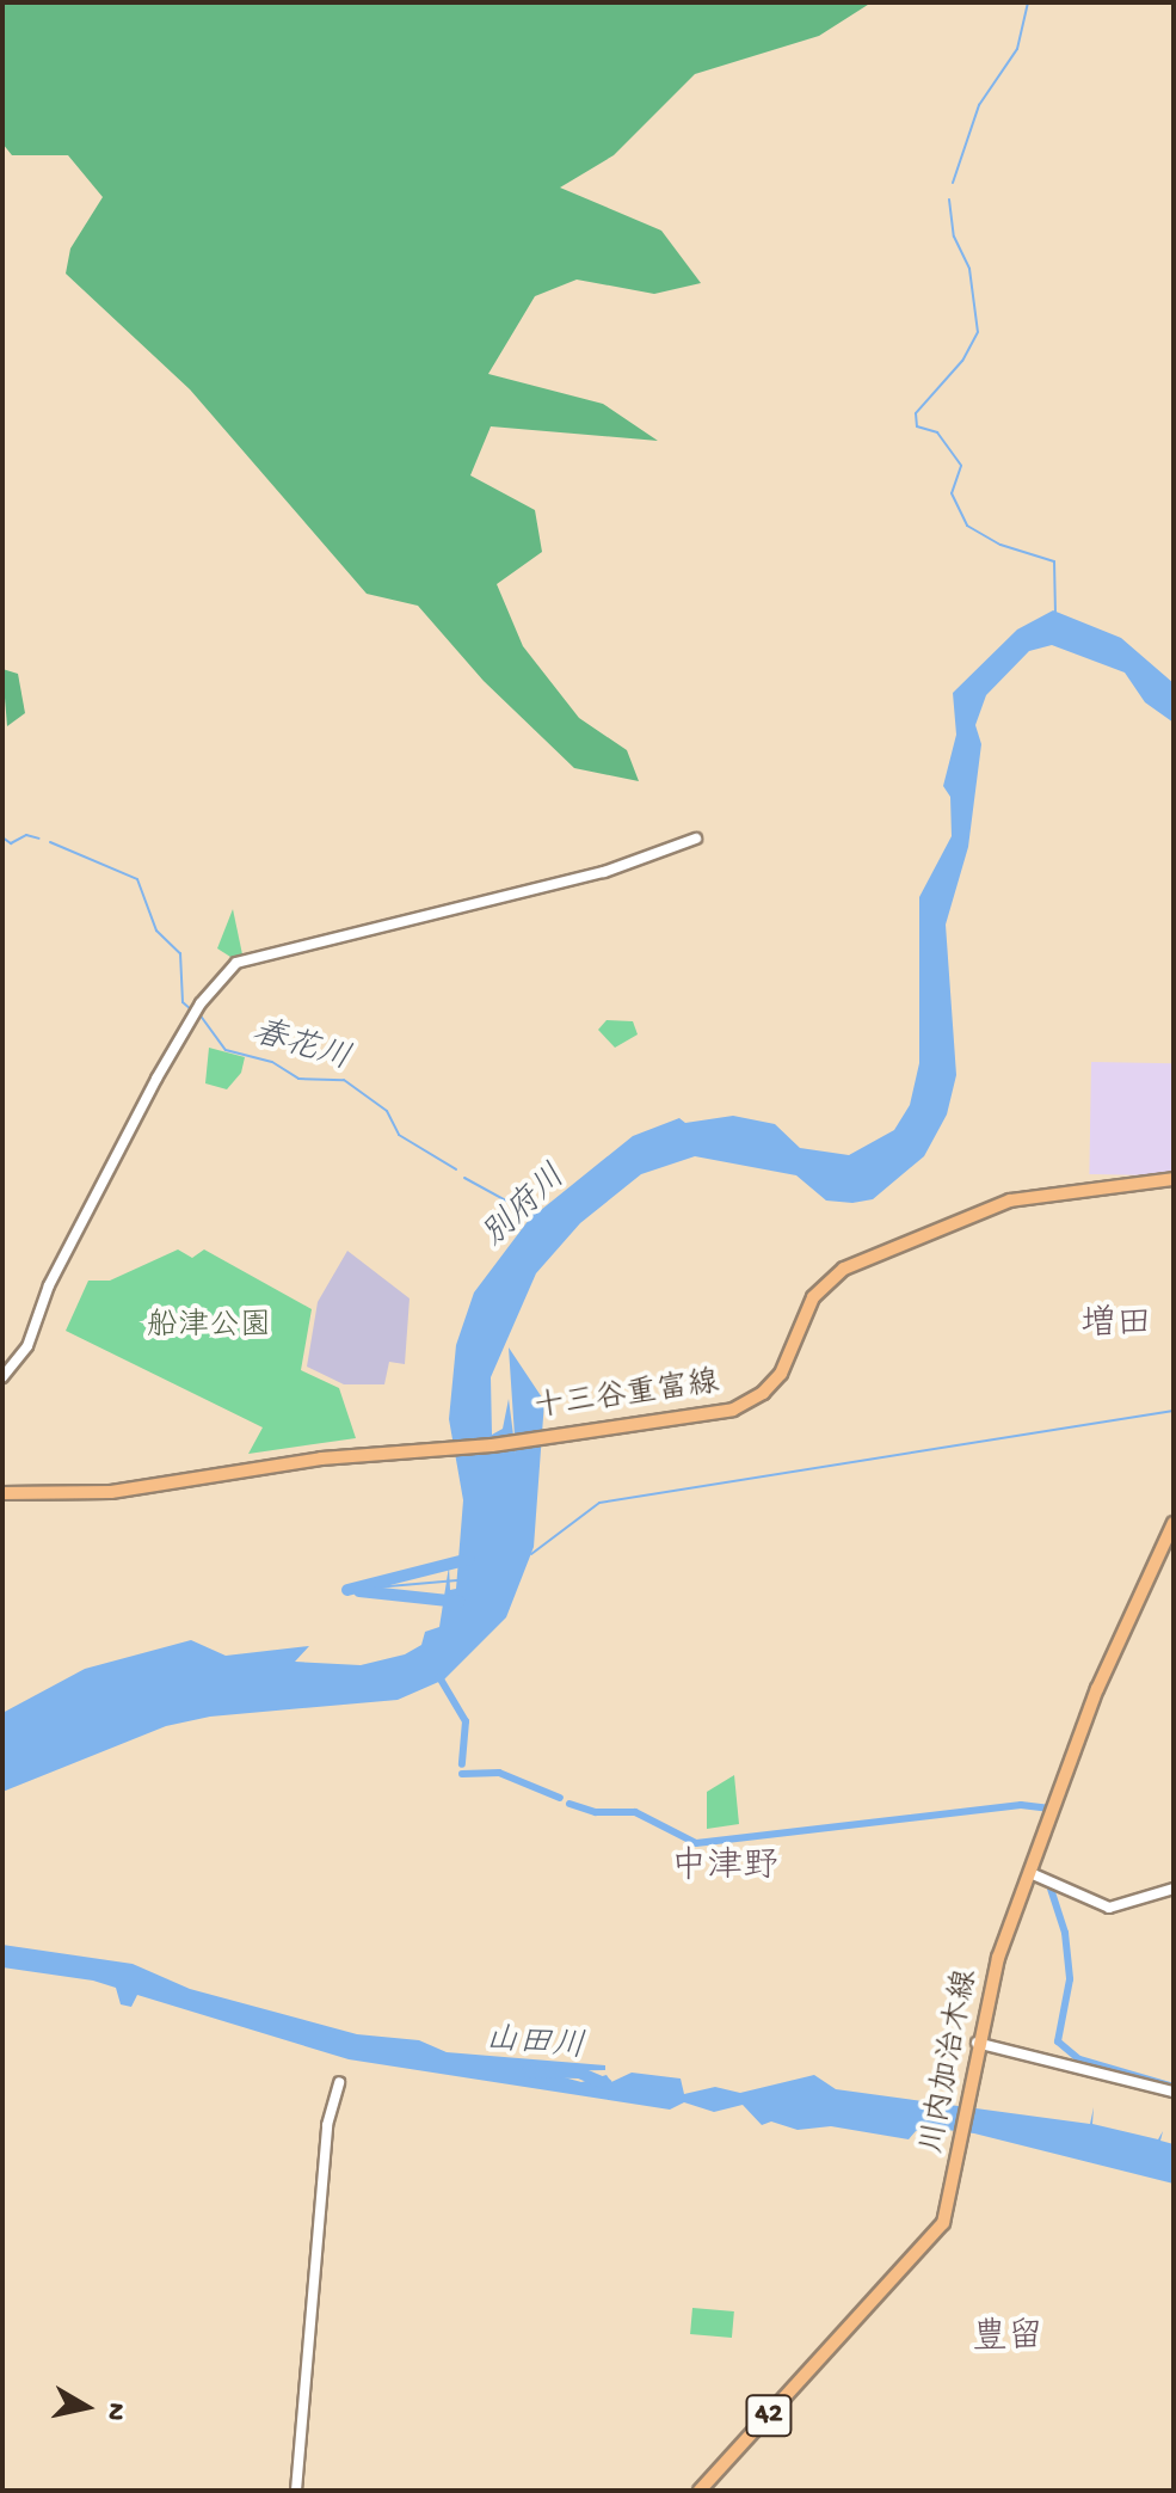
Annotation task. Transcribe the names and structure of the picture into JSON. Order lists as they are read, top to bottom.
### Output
{
  "streets": {
    "main road": ["十三谷重富線", "川内加治木線", "42"]
  },
  "districts": ["増田", "中津野", "豊留"],
  "water": ["春花川", "別府川", "山田川"],
  "parks": ["船津公園"],
  "north": "right"
}
